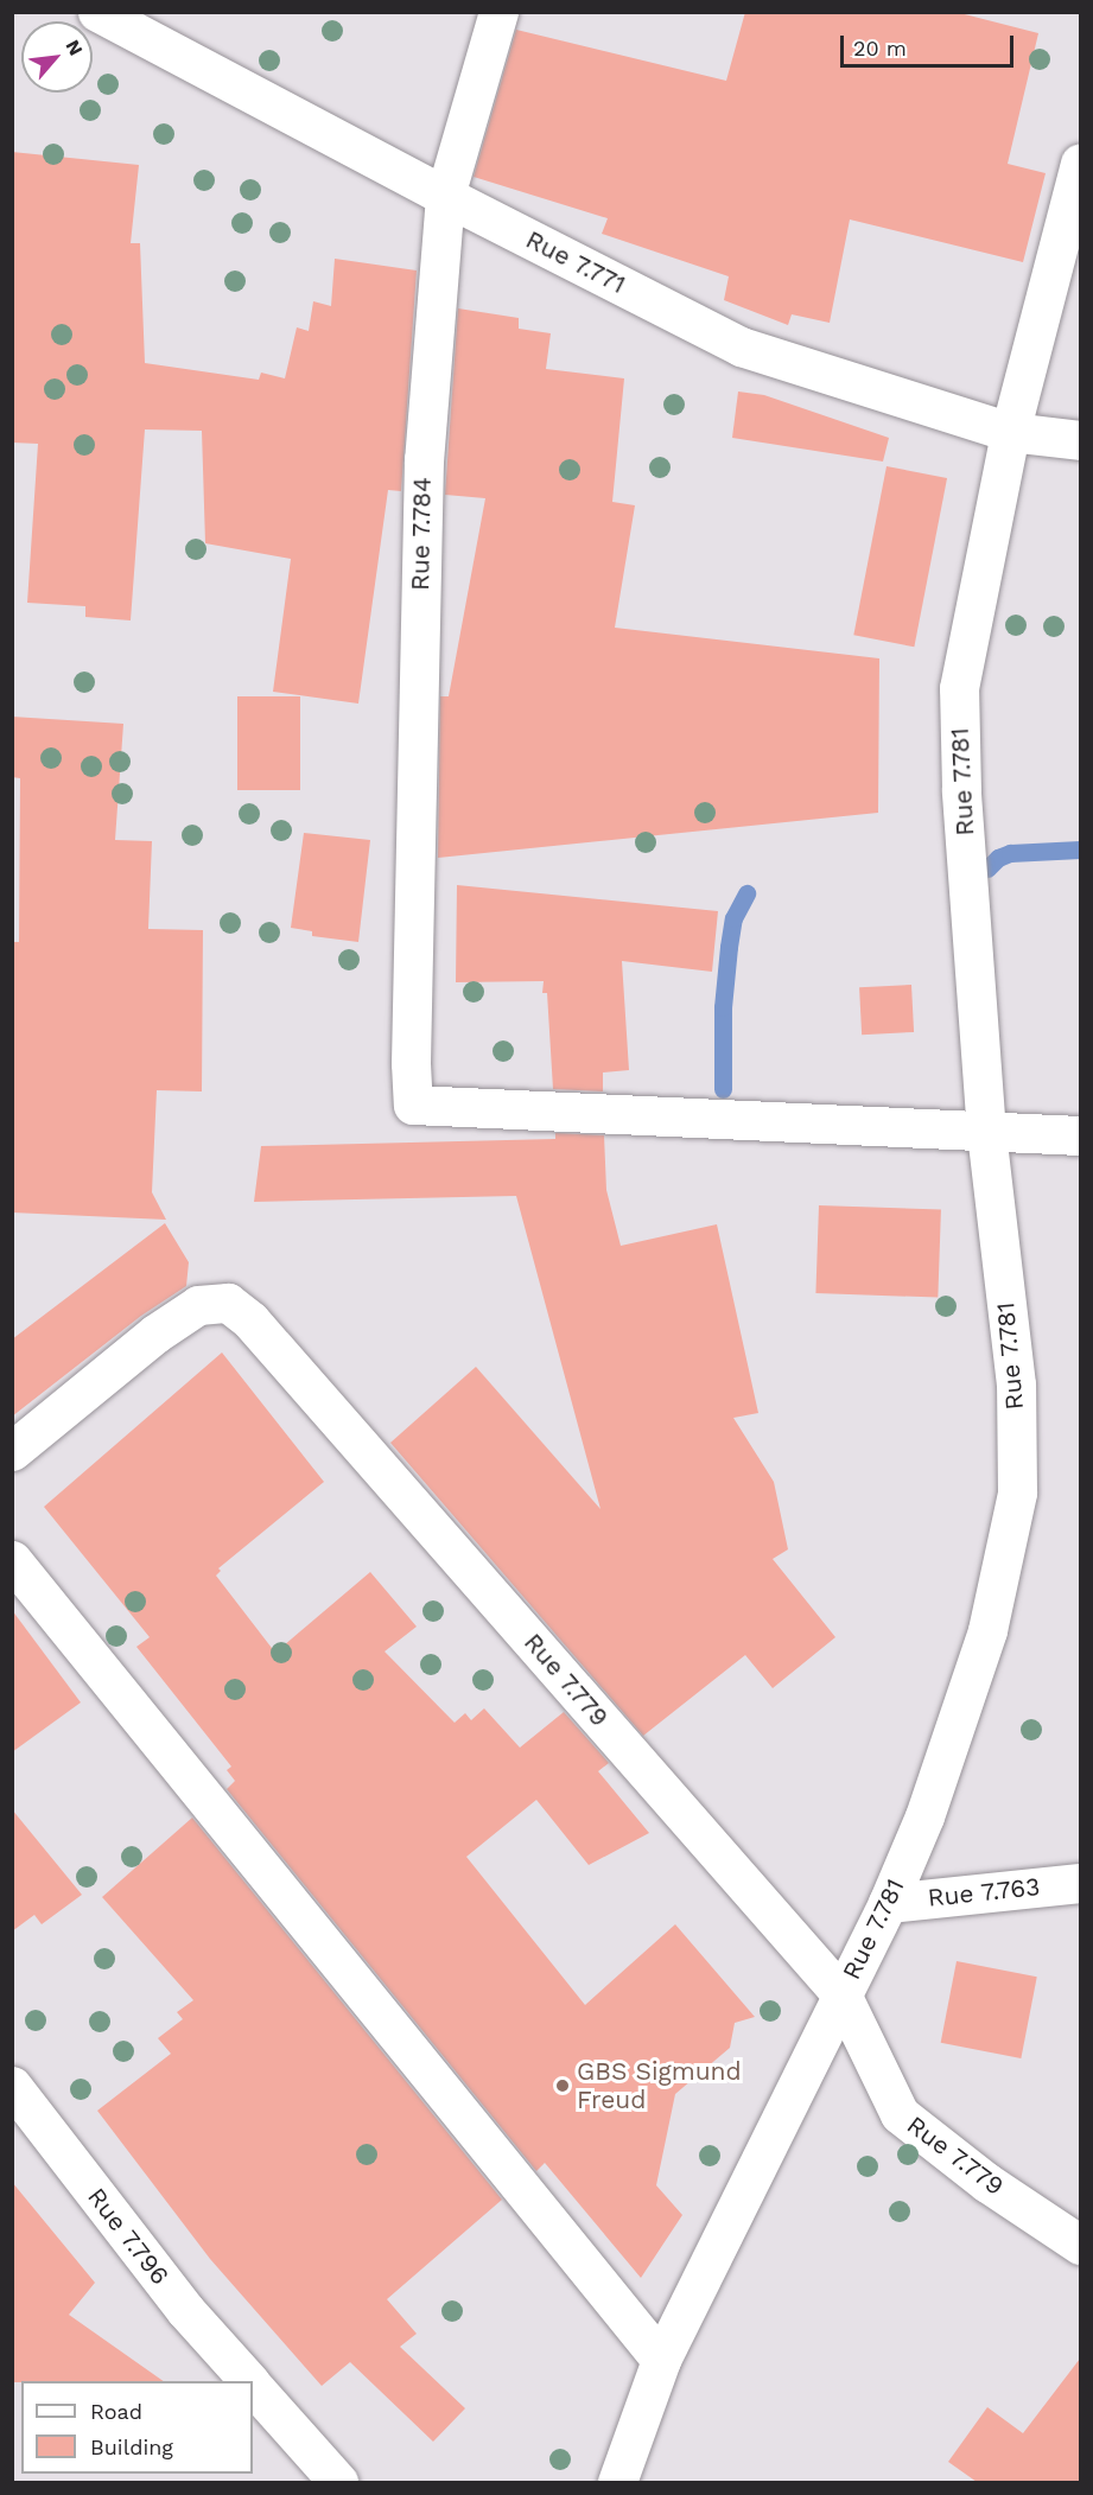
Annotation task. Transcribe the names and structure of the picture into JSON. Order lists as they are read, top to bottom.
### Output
{
  "streets": {
    "street": [
      "Rue 7.771",
      "Rue 7.784",
      "Rue 7.781",
      "Rue 7.779",
      "Rue 7.763",
      "Rue 7.796"
    ]
  },
  "crossings": [
    ["Rue 7.771", "Rue 7.784"],
    ["Rue 7.771", "Rue 7.781"],
    ["Rue 7.784", "Rue 7.781"],
    ["Rue 7.781", "Rue 7.779"],
    ["Rue 7.781", "Rue 7.763"]
  ],
  "places": ["GBS Sigmund Freud"],
  "legend": ["Road", "Building"],
  "scale_bar": "20 m",
  "north": "top right"
}
